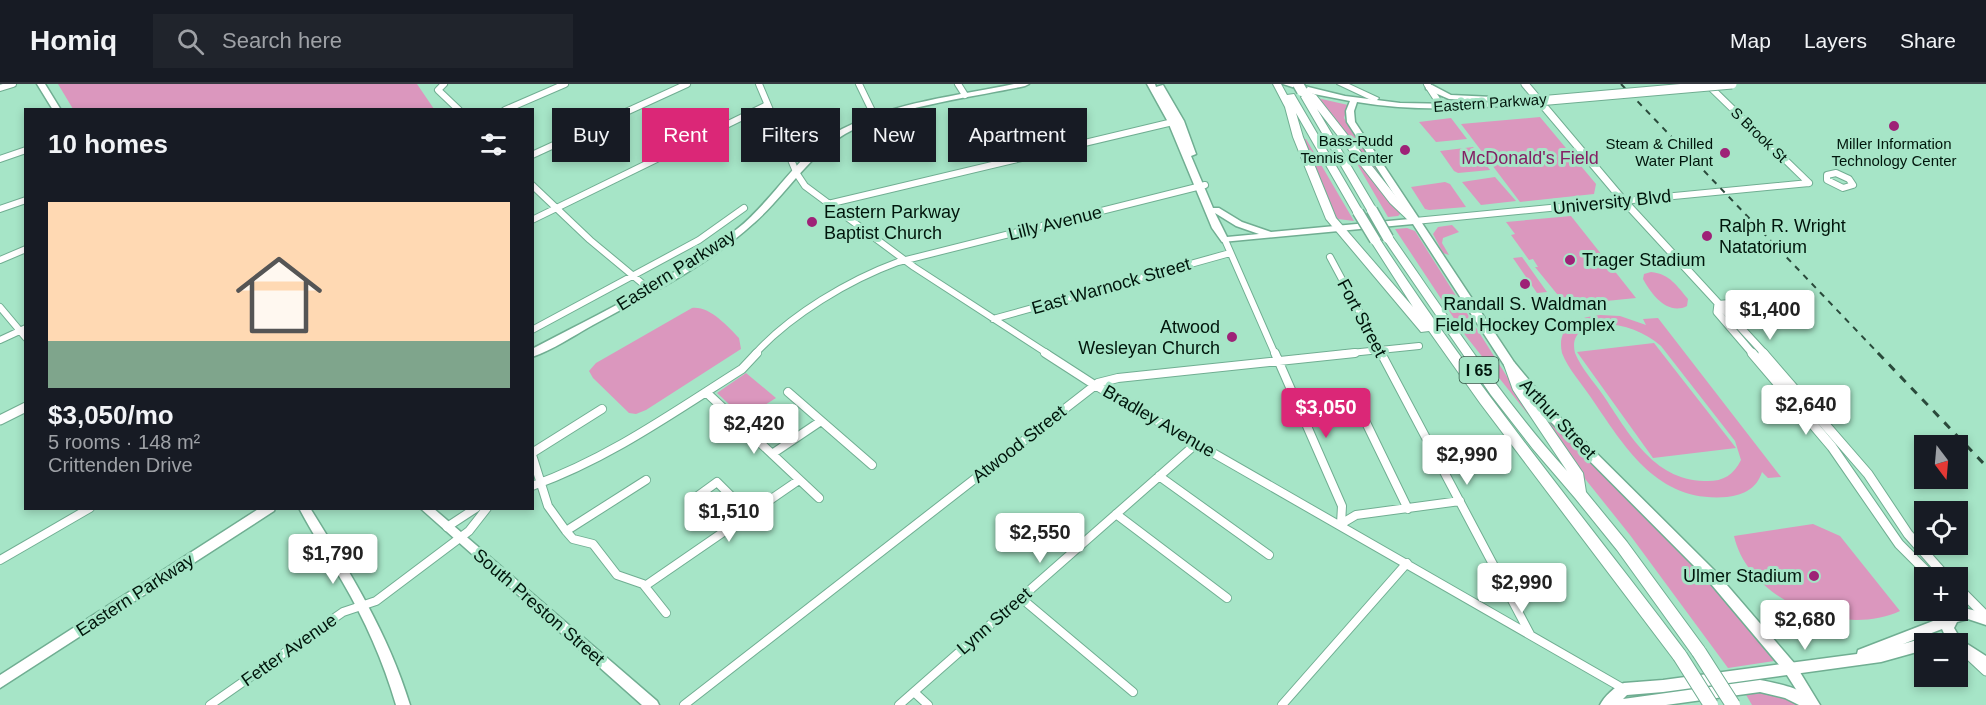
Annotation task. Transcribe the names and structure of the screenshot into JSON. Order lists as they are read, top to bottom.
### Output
{
  "streets": {
    "highway": ["I 65"],
    "main road": ["Eastern Parkway", "Arthur Street", "South Preston Street"],
    "street": [
      "S Brook St",
      "University Blvd",
      "Lilly Avenue",
      "East Warnock Street",
      "Fort Street",
      "Bradley Avenue",
      "Atwood Street",
      "Lynn Street",
      "Fetter Avenue"
    ]
  },
  "crossings": [
    ["Eastern Parkway", "I 65"],
    ["Eastern Parkway", "Arthur Street"],
    ["Eastern Parkway", "Bradley Avenue"],
    ["S Brook St", "University Blvd"],
    ["University Blvd", "Arthur Street"],
    ["Lilly Avenue", "Bradley Avenue"],
    ["East Warnock Street", "Bradley Avenue"],
    ["Fort Street", "Bradley Avenue"],
    ["Fort Street", "Atwood Street"],
    ["Bradley Avenue", "Atwood Street"],
    ["Bradley Avenue", "Lynn Street"],
    ["South Preston Street", "Fetter Avenue"]
  ],
  "parks": ["McDonald's Field"],
  "places": [
    "Miller Information Technology Center",
    "Bass-Rudd Tennis Center",
    "Steam & Chilled Water Plant",
    "Eastern Parkway Baptist Church",
    "Ralph R. Wright Natatorium",
    "Trager Stadium",
    "Randall S. Waldman Field Hockey Complex",
    "Atwood Wesleyan Church",
    "Ulmer Stadium"
  ],
  "north": "bottom",
  "page": {
    "header": "Homiq",
    "search": "Search here",
    "nav": ["Map", "Layers", "Share"],
    "chip": [
      "Buy",
      "Rent",
      "Filters",
      "New",
      "Apartment"
    ],
    "heading": "10 homes",
    "list": [
      {
        "name": "$3,050/mo",
        "note": "5 rooms · 148 m² · Crittenden Drive"
      }
    ],
    "price": [
      "$1,400",
      "$2,640",
      "$3,050",
      "$2,420",
      "$2,990",
      "$1,510",
      "$2,550",
      "$1,790",
      "$2,990",
      "$2,680"
    ],
    "map_buttons": ["+", "−"]
  }
}
